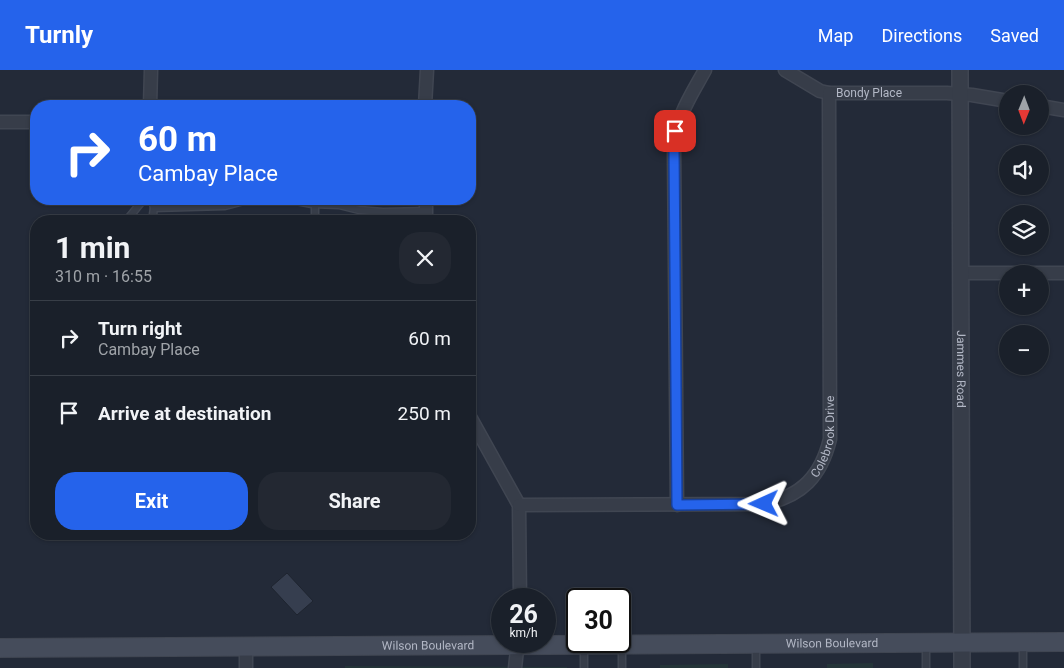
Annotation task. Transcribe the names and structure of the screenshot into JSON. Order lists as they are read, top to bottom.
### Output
{
  "streets": {
    "main road": ["Wilson Boulevard"],
    "street": ["Bondy Place", "Jammes Road", "Colebrook Drive"]
  },
  "crossings": [
    ["Bondy Place", "Jammes Road"],
    ["Bondy Place", "Colebrook Drive"],
    ["Jammes Road", "Wilson Boulevard"]
  ],
  "north": "bottom",
  "page": {
    "header": "Turnly",
    "nav": ["Map", "Directions", "Saved"],
    "map_buttons": ["+", "−"],
    "turn": ["60 m", "Cambay Place"],
    "heading": ["1 min", "310 m · 16:55"],
    "list": [
      {
        "name": "Turn right",
        "note": "Cambay Place",
        "value": "60 m"
      },
      {
        "name": "Arrive at destination",
        "value": "250 m"
      }
    ],
    "buttons": ["Exit", "Share"],
    "speed": "26 km/h",
    "limit": "30"
  }
}
